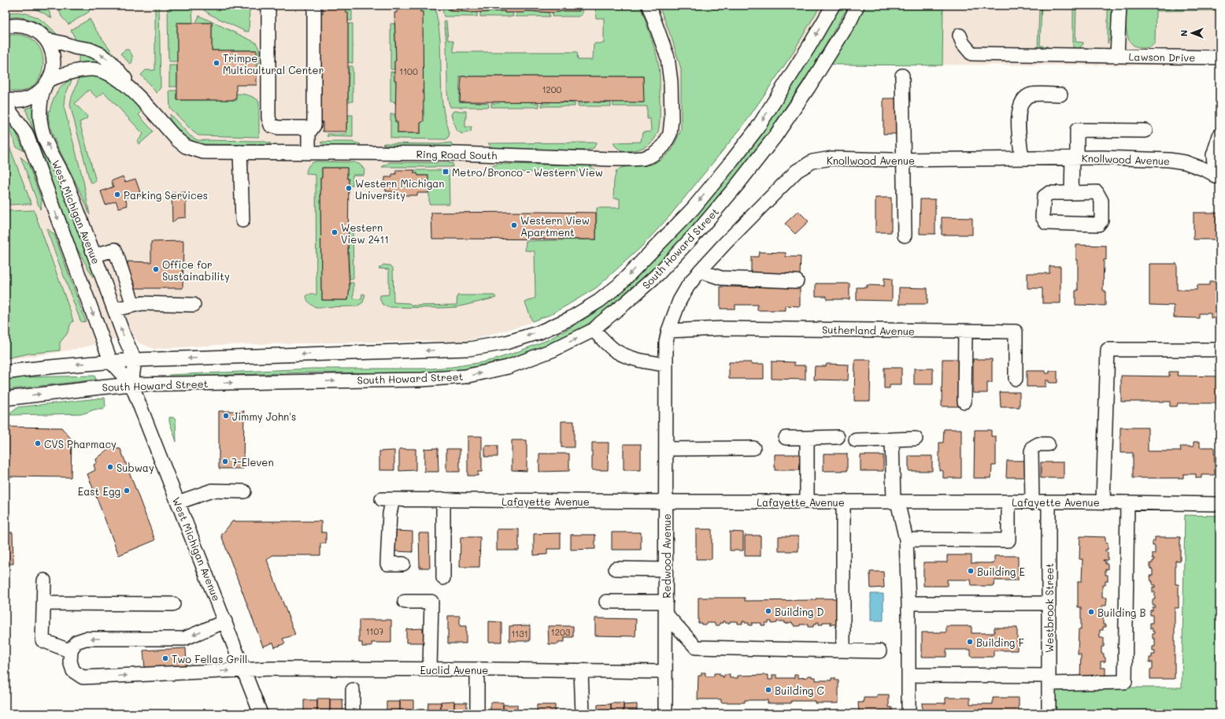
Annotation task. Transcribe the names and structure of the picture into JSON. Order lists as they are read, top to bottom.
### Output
{
  "streets": {
    "street": [
      "Lawson Drive",
      "Ring Road South",
      "Knollwood Avenue",
      "West Michigan Avenue",
      "South Howard Street",
      "Sutherland Avenue",
      "Lafayette Avenue",
      "Redwood Avenue",
      "Westbrook Street",
      "Euclid Avenue"
    ]
  },
  "crossings": [
    ["Ring Road South", "West Michigan Avenue"],
    ["Knollwood Avenue", "Sutherland Avenue"],
    ["Knollwood Avenue", "Redwood Avenue"],
    ["West Michigan Avenue", "South Howard Street"],
    ["West Michigan Avenue", "Euclid Avenue"],
    ["Lafayette Avenue", "Redwood Avenue"],
    ["Lafayette Avenue", "Westbrook Street"],
    ["Redwood Avenue", "Euclid Avenue"]
  ],
  "places": {
    "other": [
      "Trimpe Multicultural Center",
      "Western Michigan University",
      "Parking Services",
      "Western View Apartment",
      "Western View 2411",
      "Office for Sustainability",
      "Jimmy John's",
      "CVS Pharmacy",
      "7-Eleven",
      "Subway",
      "East Egg",
      "Building E",
      "Building D",
      "Building B",
      "Building F",
      "Two Fellas Grill",
      "Building C"
    ],
    "transit": ["Metro/Bronco - Western View"]
  },
  "house_numbers": [
    "1100",
    "1200",
    "1107",
    "1203",
    "1131"
  ],
  "north": "left"
}
